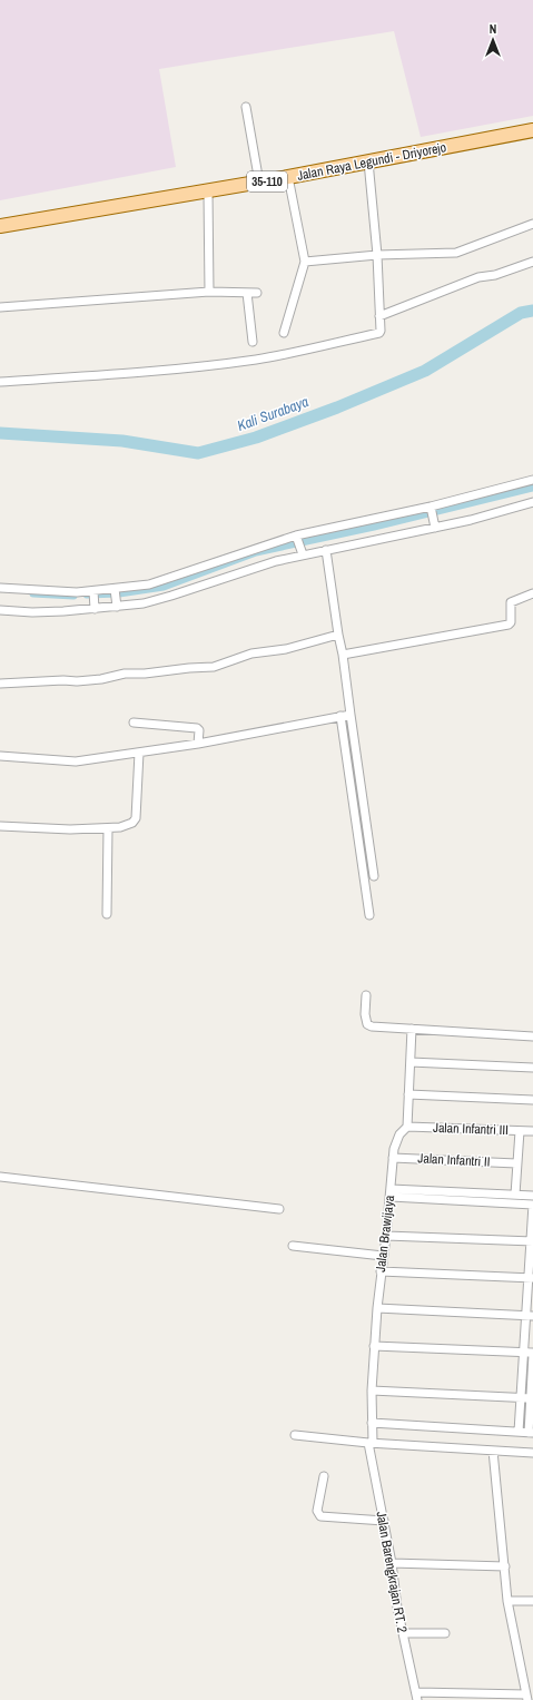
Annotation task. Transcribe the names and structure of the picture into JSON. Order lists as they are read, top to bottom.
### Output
{
  "streets": {
    "main road": ["Jalan Raya Legundi - Driyorejo", "35-110"],
    "street": [
      "Jalan Infantri III",
      "Jalan Infantri II",
      "Jalan Brawijaya",
      "Jalan Barengkrajan RT. 2"
    ]
  },
  "crossings": [
    ["Jalan Infantri III", "Jalan Brawijaya"],
    ["Jalan Infantri II", "Jalan Brawijaya"],
    ["Jalan Brawijaya", "Jalan Barengkrajan RT. 2"]
  ],
  "water": ["Kali Surabaya"],
  "north": "top"
}
